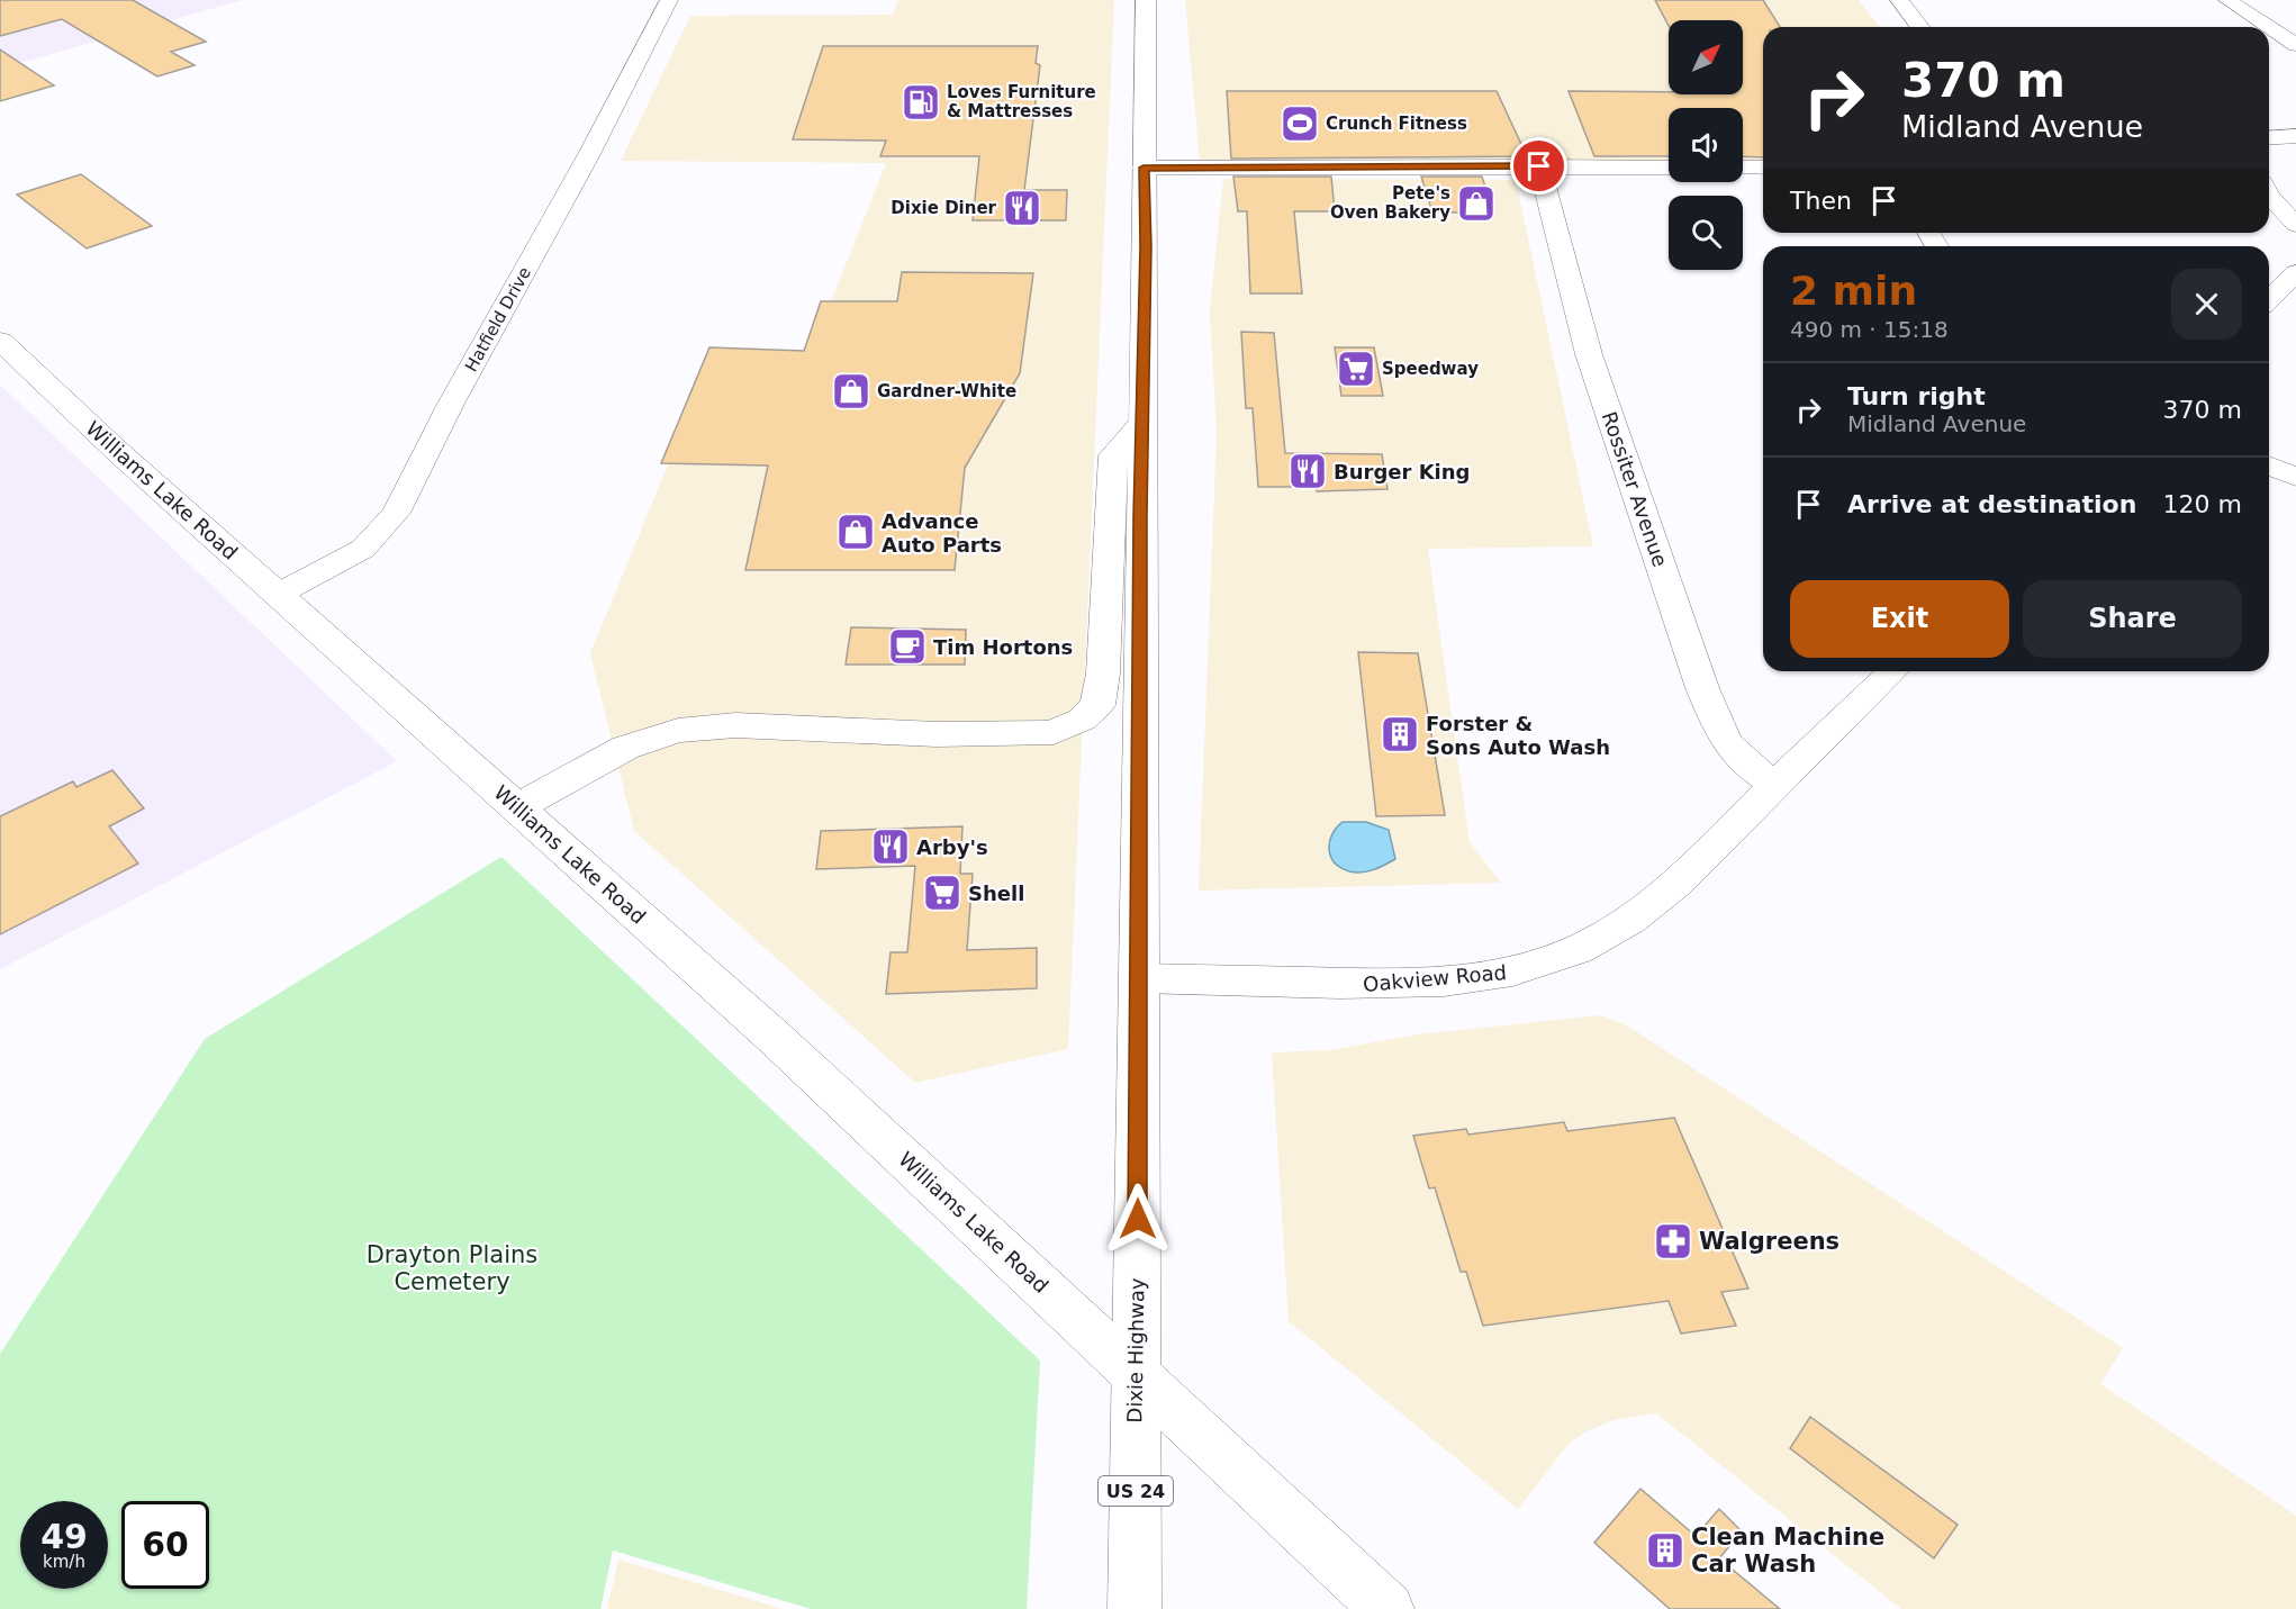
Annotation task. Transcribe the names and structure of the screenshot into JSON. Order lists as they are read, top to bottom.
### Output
{
  "streets": {
    "main road": ["Williams Lake Road", "Dixie Highway", "US 24"],
    "street": ["Hatfield Drive", "Rossiter Avenue", "Oakview Road"]
  },
  "crossings": [
    ["Hatfield Drive", "Williams Lake Road"],
    ["Rossiter Avenue", "Oakview Road"],
    ["Williams Lake Road", "Dixie Highway"],
    ["Oakview Road", "Dixie Highway"]
  ],
  "parks": ["Drayton Plains Cemetery"],
  "places": {
    "fuel station": ["Loves Furniture & Mattresses"],
    "sports": ["Crunch Fitness"],
    "shop": ["Pete's Oven Bakery", "Gardner-White", "Advance Auto Parts"],
    "restaurant": ["Dixie Diner", "Burger King", "Arby's"],
    "supermarket": ["Speedway", "Shell"],
    "cafe": ["Tim Hortons"],
    "building": ["Forster & Sons Auto Wash", "Clean Machine Car Wash"],
    "pharmacy": ["Walgreens"]
  },
  "north": "top right",
  "page": {
    "turn": ["370 m", "Midland Avenue"],
    "then": "Then",
    "heading": ["2 min", "490 m · 15:18"],
    "list": [
      {
        "name": "Turn right",
        "note": "Midland Avenue",
        "value": "370 m"
      },
      {
        "name": "Arrive at destination",
        "value": "120 m"
      }
    ],
    "buttons": ["Exit", "Share"],
    "speed": "49 km/h",
    "limit": "60"
  }
}
